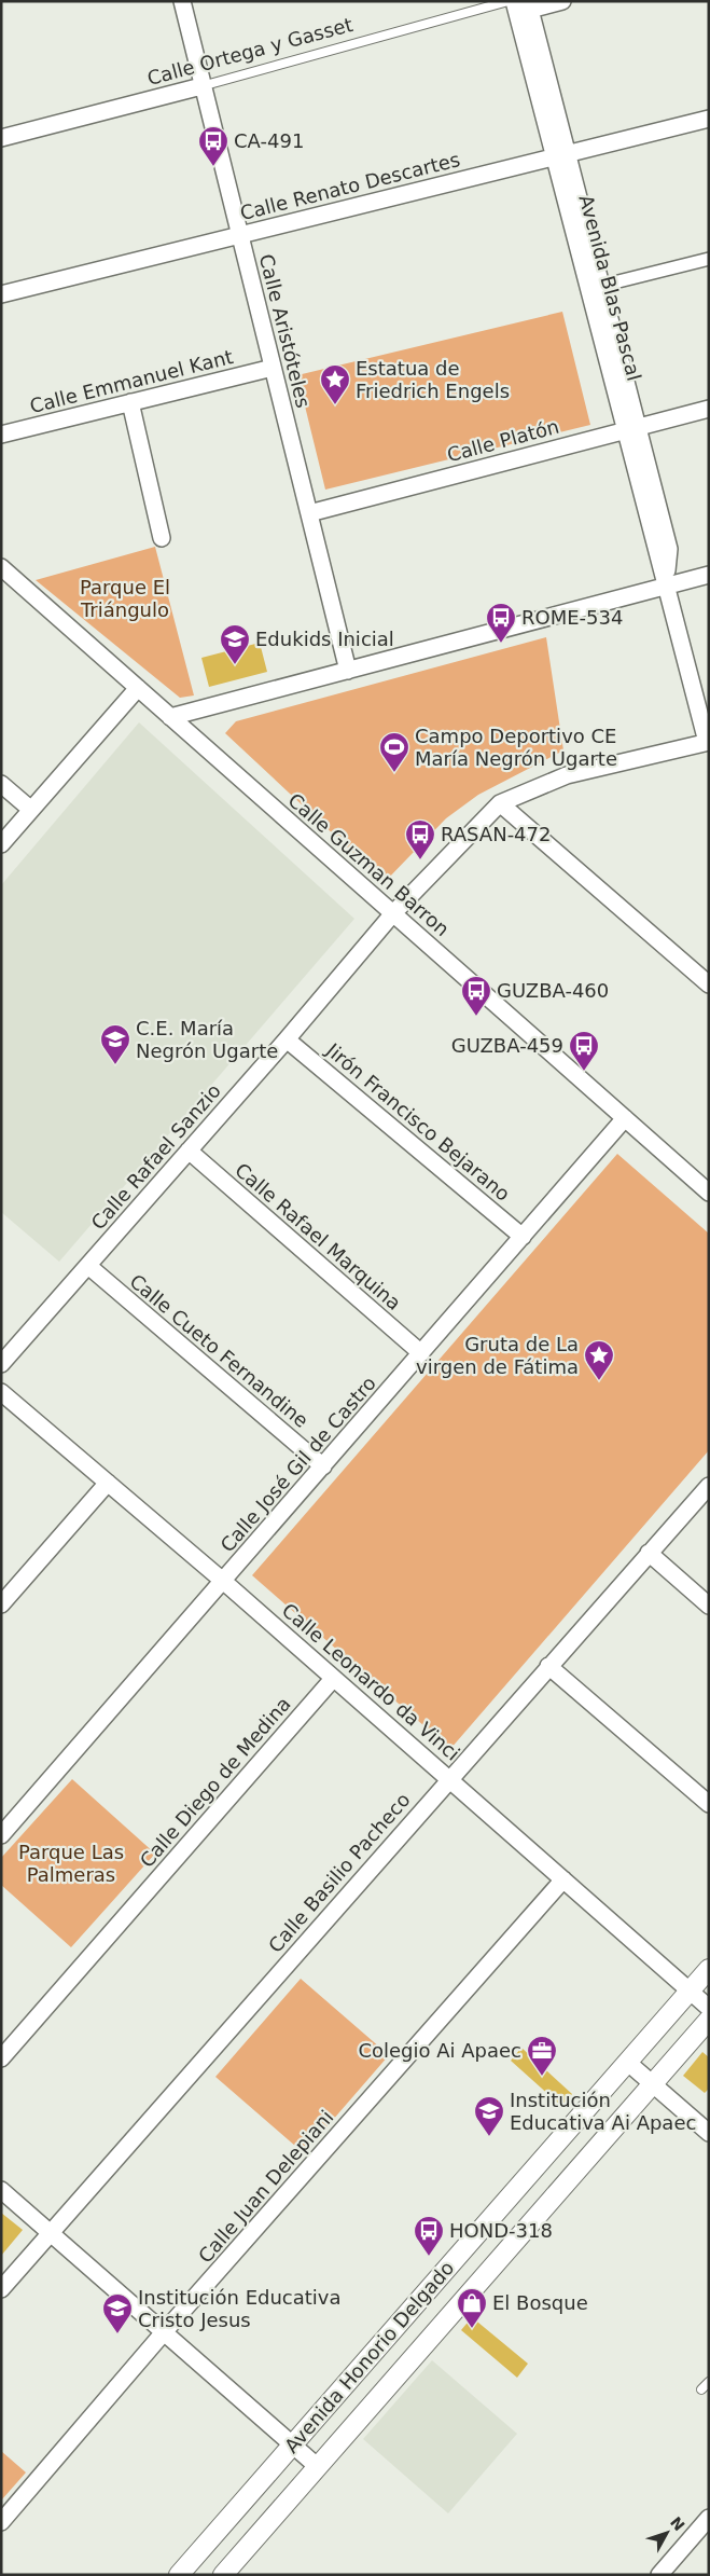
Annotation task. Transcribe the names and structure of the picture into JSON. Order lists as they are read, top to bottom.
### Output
{
  "streets": {
    "street": [
      "Calle Ortega y Gasset",
      "Calle Renato Descartes",
      "Avenida Blas Pascal",
      "Calle Aristóteles",
      "Calle Emmanuel Kant",
      "Calle Platón",
      "Calle Guzman Barron",
      "Jirón Francisco Bejarano",
      "Calle Rafael Sanzio",
      "Calle Rafael Marquina",
      "Calle Cueto Fernandine",
      "Calle José Gil de Castro",
      "Calle Leonardo da Vinci",
      "Calle Diego de Medina",
      "Calle Basilio Pacheco",
      "Calle Juan Delepiani",
      "Avenida Honorio Delgado"
    ]
  },
  "crossings": [
    ["Calle Ortega y Gasset", "Avenida Blas Pascal"],
    ["Calle Ortega y Gasset", "Calle Aristóteles"],
    ["Calle Renato Descartes", "Avenida Blas Pascal"],
    ["Calle Renato Descartes", "Calle Aristóteles"],
    ["Avenida Blas Pascal", "Calle Platón"],
    ["Avenida Blas Pascal", "Calle Rafael Sanzio"],
    ["Calle Aristóteles", "Calle Emmanuel Kant"],
    ["Calle Aristóteles", "Calle Platón"],
    ["Calle Guzman Barron", "Calle Rafael Sanzio"],
    ["Calle Guzman Barron", "Calle José Gil de Castro"],
    ["Jirón Francisco Bejarano", "Calle Rafael Sanzio"],
    ["Jirón Francisco Bejarano", "Calle José Gil de Castro"],
    ["Calle Rafael Sanzio", "Calle Rafael Marquina"],
    ["Calle Rafael Sanzio", "Calle Cueto Fernandine"],
    ["Calle Rafael Marquina", "Calle José Gil de Castro"],
    ["Calle Cueto Fernandine", "Calle José Gil de Castro"],
    ["Calle José Gil de Castro", "Calle Leonardo da Vinci"],
    ["Calle Leonardo da Vinci", "Calle Diego de Medina"],
    ["Calle Leonardo da Vinci", "Calle Basilio Pacheco"],
    ["Calle Leonardo da Vinci", "Calle Juan Delepiani"],
    ["Calle Leonardo da Vinci", "Avenida Honorio Delgado"]
  ],
  "parks": ["Parque El Triángulo", "Parque Las Palmeras"],
  "places": {
    "bus stop": [
      "CA-491",
      "ROME-534",
      "RASAN-472",
      "GUZBA-460",
      "GUZBA-459",
      "HOND-318"
    ],
    "place": ["Estatua de Friedrich Engels", "Gruta de La virgen de Fátima"],
    "school or university": [
      "Edukids Inicial",
      "C.E. María Negrón Ugarte",
      "Institución Educativa Ai Apaec",
      "Institución Educativa Cristo Jesus"
    ],
    "sports": ["Campo Deportivo CE María Negrón Ugarte"],
    "office": ["Colegio Ai Apaec"],
    "shop": ["El Bosque"]
  },
  "north": "top right"
}
